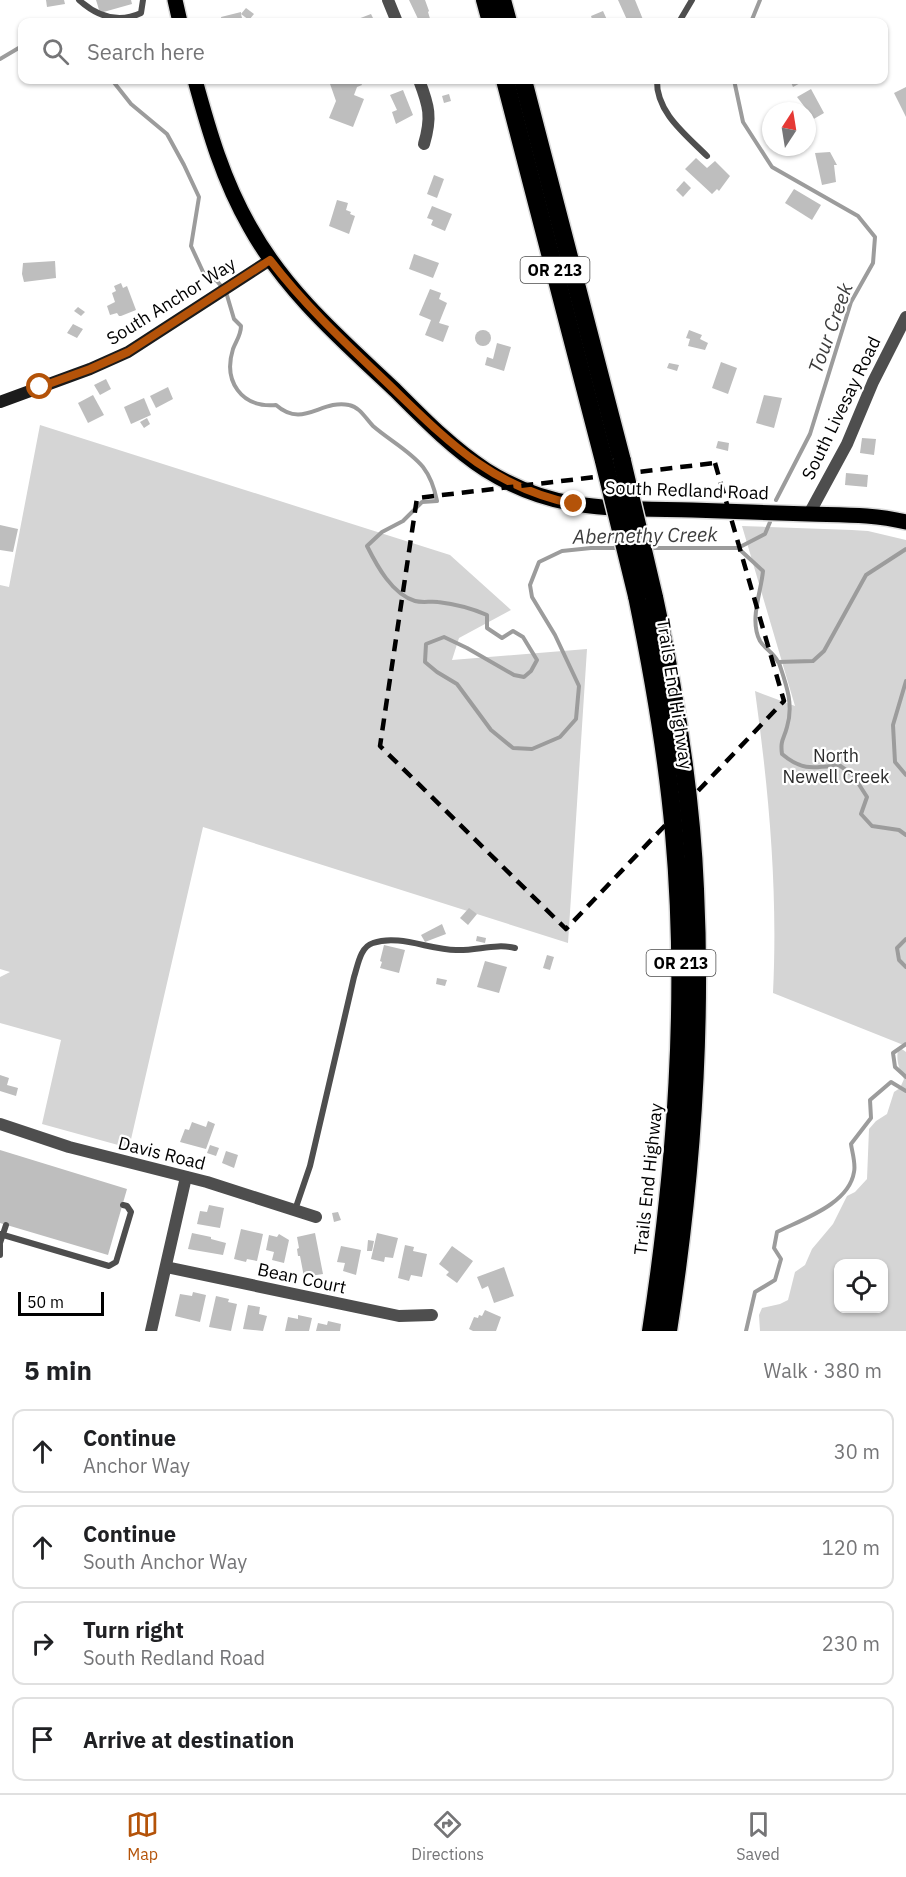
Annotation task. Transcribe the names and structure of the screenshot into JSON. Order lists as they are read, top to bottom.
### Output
{
  "streets": {
    "highway": ["OR 213", "Trails End Highway"],
    "main road": ["South Redland Road"],
    "street": [
      "South Anchor Way",
      "South Livesay Road",
      "Davis Road",
      "Bean Court"
    ]
  },
  "crossings": [
    ["South Anchor Way", "South Redland Road"],
    ["South Livesay Road", "South Redland Road"]
  ],
  "water": ["Tour Creek", "Abernethy Creek"],
  "parks": ["North Newell Creek"],
  "scale_bar": "50 m",
  "north": "top",
  "page": {
    "search": "Search here",
    "scale": "50 m",
    "heading": ["5 min", "Walk · 380 m"],
    "list": [
      ["Continue", "Anchor Way", "30 m"],
      ["Continue", "South Anchor Way", "120 m"],
      ["Turn right", "South Redland Road", "230 m"],
      "Arrive at destination"
    ],
    "nav": ["Map", "Directions", "Saved"]
  }
}
